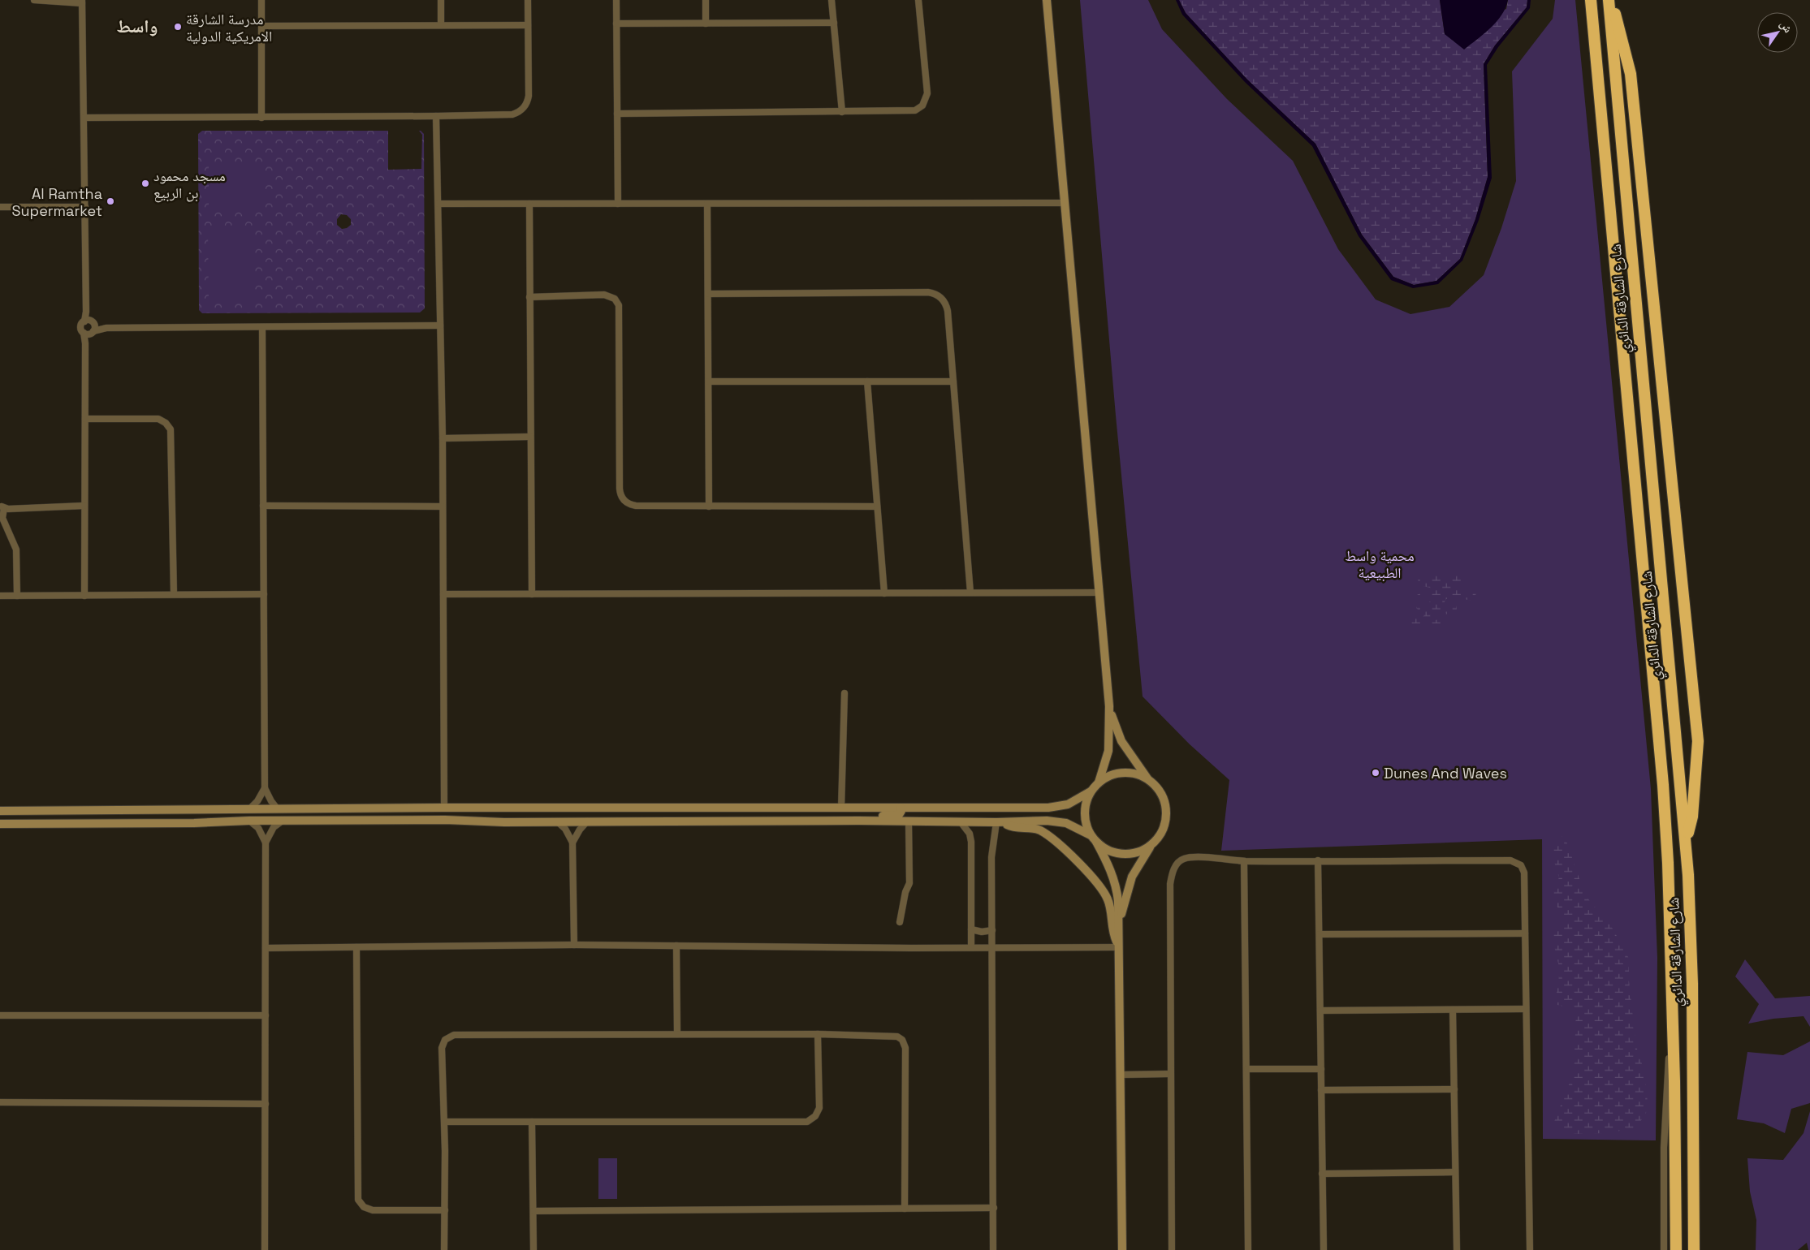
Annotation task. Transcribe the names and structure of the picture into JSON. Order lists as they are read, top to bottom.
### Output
{
  "streets": {
    "highway": ["شارع الشارقة الدائري"]
  },
  "districts": ["واسط"],
  "parks": ["محمية واسط الطبيعية"],
  "places": [
    "مدرسة الشارقة الامريكية الدولية",
    "مسجد محمود بن الربيع",
    "Al Ramtha Supermarket",
    "Dunes And Waves"
  ],
  "north": "top right"
}
